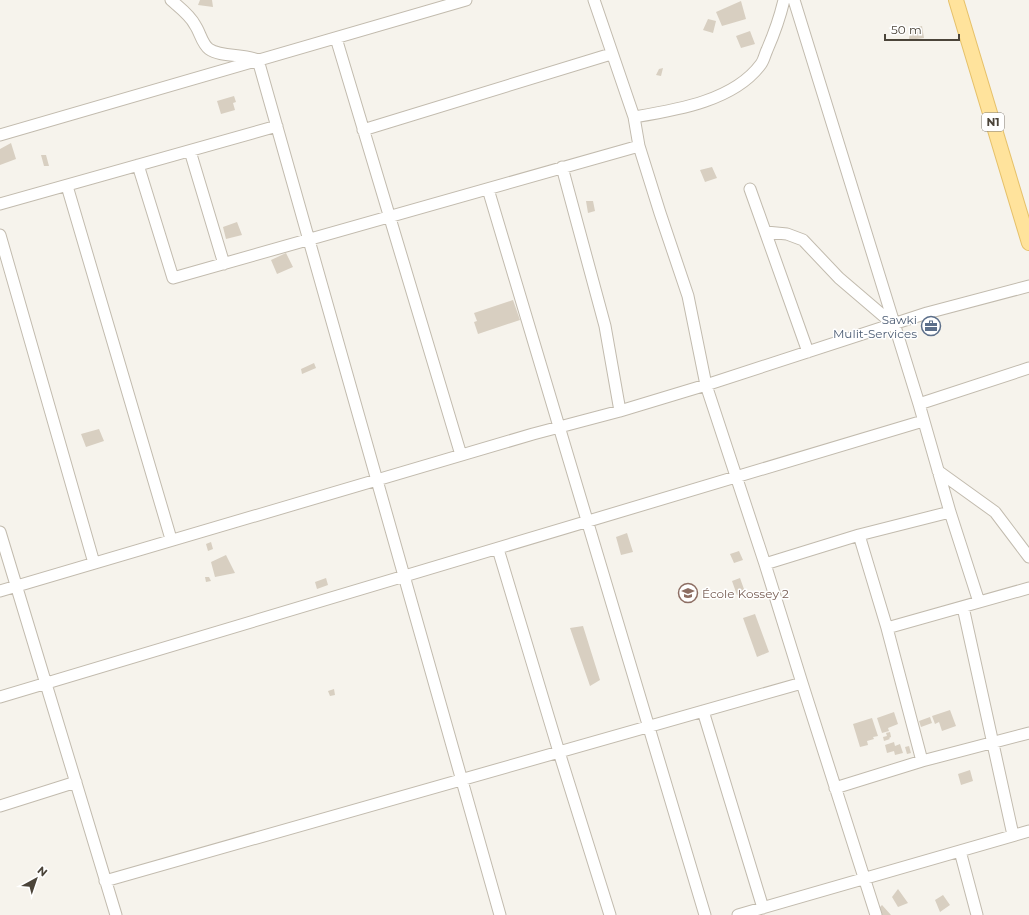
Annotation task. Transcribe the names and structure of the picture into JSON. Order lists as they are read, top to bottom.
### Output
{
  "streets": {
    "main road": ["N1"]
  },
  "places": {
    "office": ["Sawki Mulit-Services"],
    "school or university": ["École Kossey 2"]
  },
  "scale_bar": "50 m",
  "north": "top right"
}
